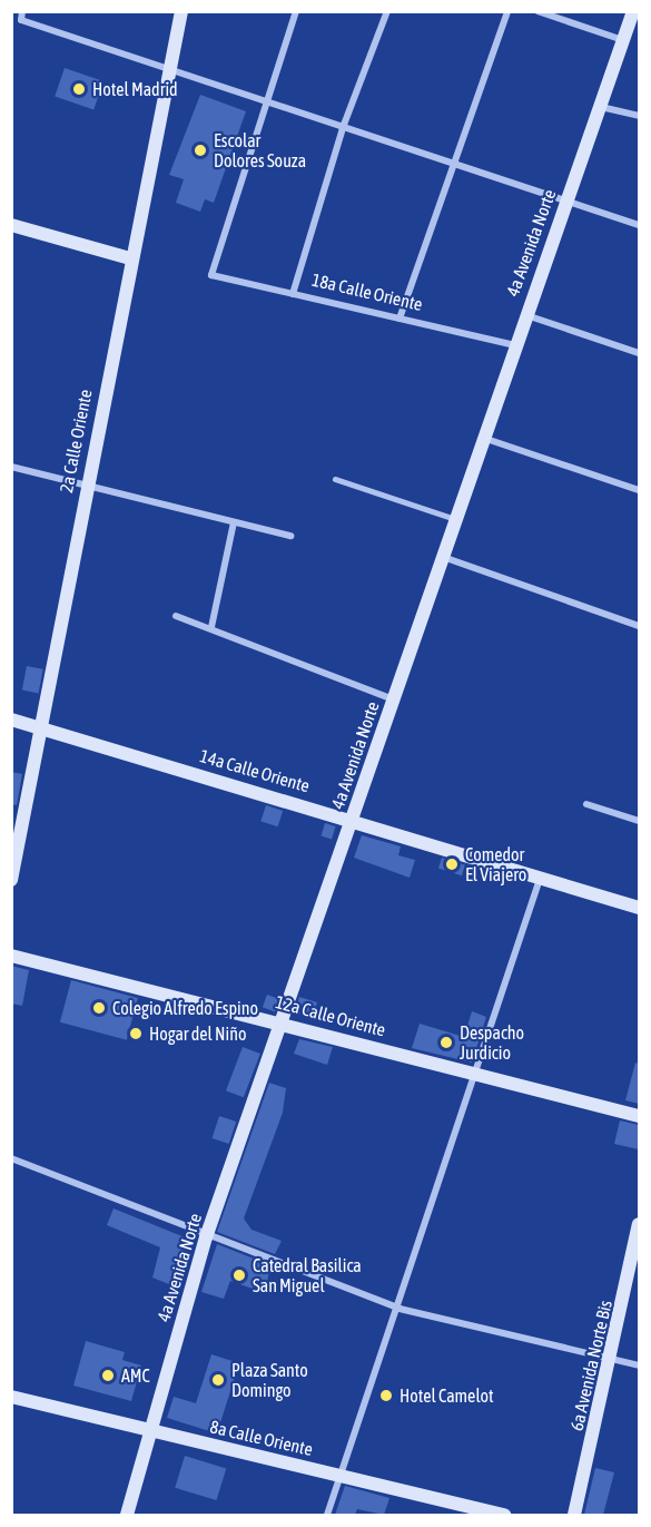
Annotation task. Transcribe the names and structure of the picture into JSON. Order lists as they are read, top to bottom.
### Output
{
  "streets": {
    "main road": [
      "4a Avenida Norte",
      "2a Calle Oriente",
      "14a Calle Oriente",
      "12a Calle Oriente",
      "6a Avenida Norte Bis",
      "8a Calle Oriente"
    ],
    "street": ["18a Calle Oriente"]
  },
  "crossings": [
    ["4a Avenida Norte", "18a Calle Oriente"],
    ["4a Avenida Norte", "14a Calle Oriente"],
    ["4a Avenida Norte", "12a Calle Oriente"],
    ["4a Avenida Norte", "8a Calle Oriente"],
    ["2a Calle Oriente", "14a Calle Oriente"]
  ],
  "places": [
    "Hotel Madrid",
    "Escolar Dolores Souza",
    "Comedor El Viajero",
    "Colegio Alfredo Espino",
    "Hogar del Niño",
    "Despacho Jurdicio",
    "Catedral Basilica San Miguel",
    "AMC",
    "Plaza Santo Domingo",
    "Hotel Camelot"
  ]
}
